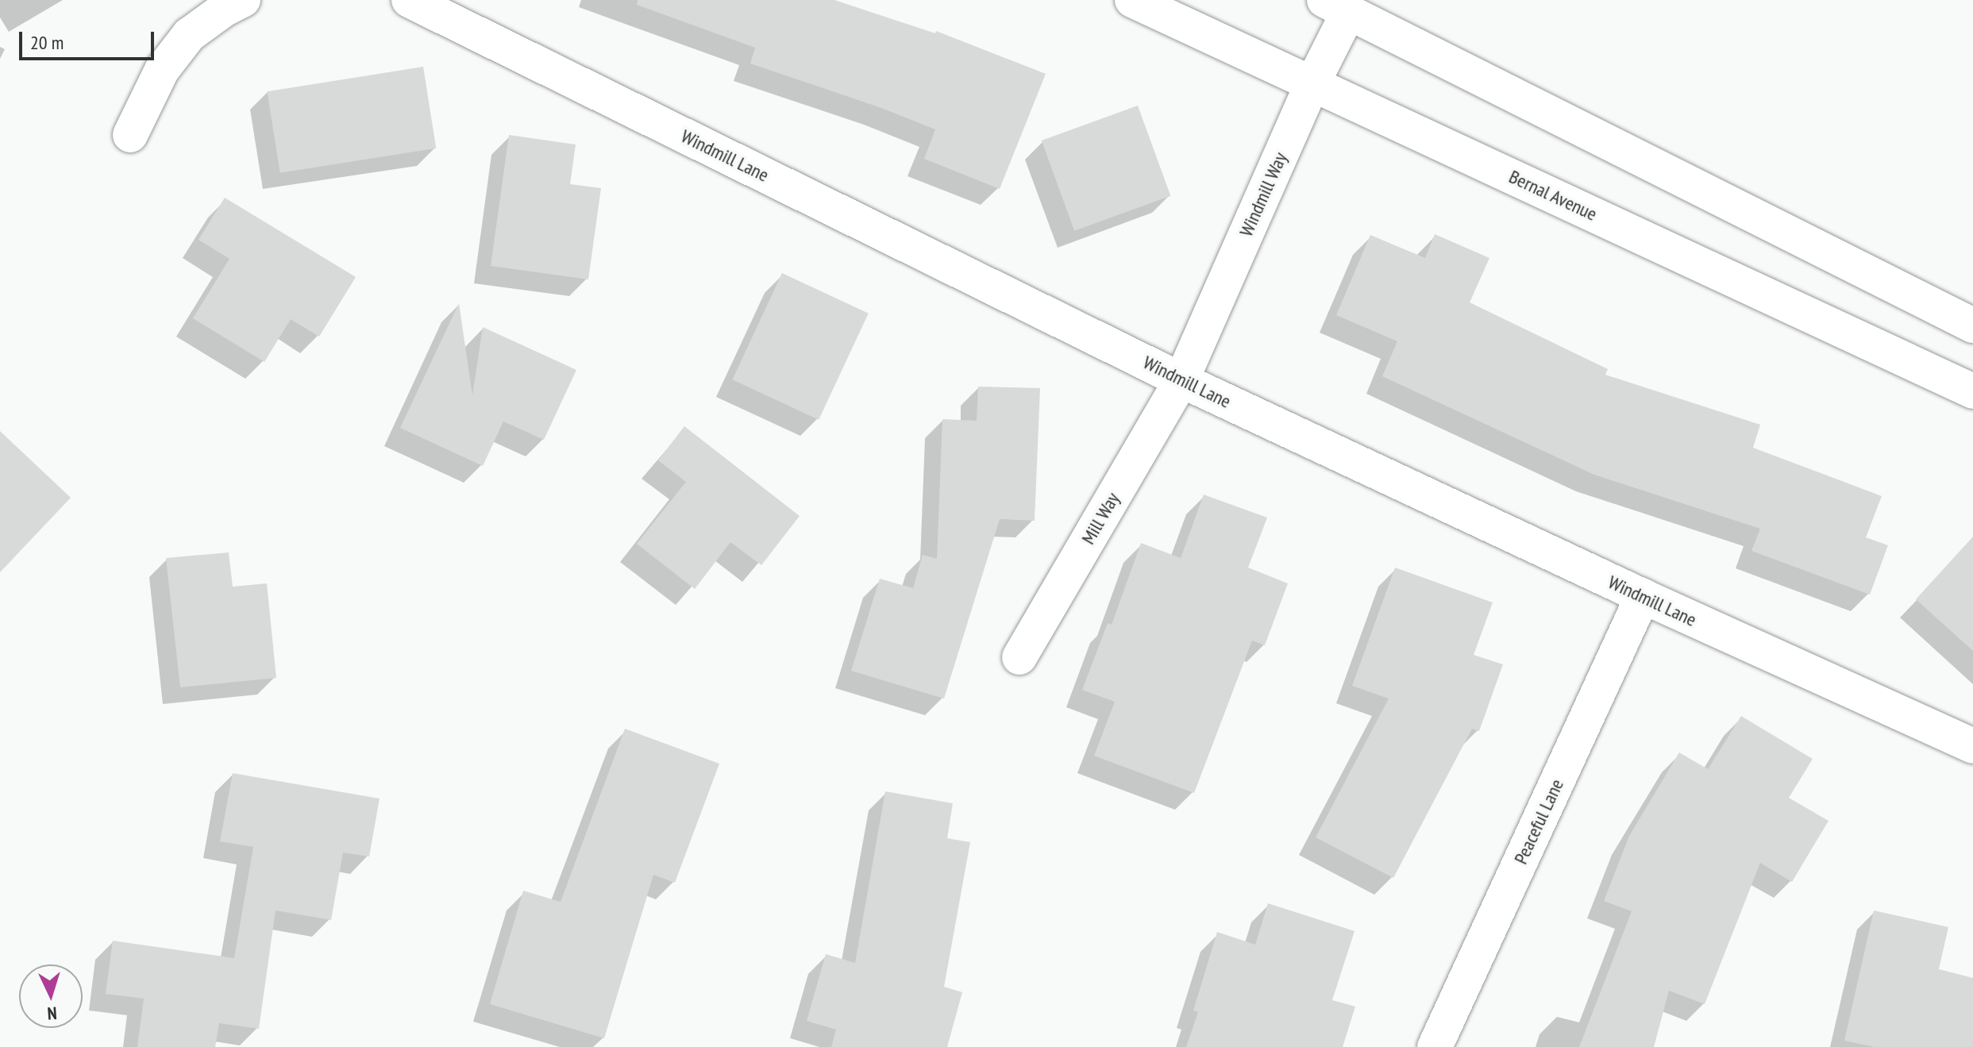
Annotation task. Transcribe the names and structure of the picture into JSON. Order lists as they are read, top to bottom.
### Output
{
  "streets": {
    "street": [
      "Windmill Lane",
      "Windmill Way",
      "Bernal Avenue",
      "Mill Way",
      "Peaceful Lane"
    ]
  },
  "crossings": [
    ["Windmill Lane", "Windmill Way"],
    ["Windmill Lane", "Mill Way"],
    ["Windmill Lane", "Peaceful Lane"],
    ["Windmill Way", "Bernal Avenue"],
    ["Windmill Way", "Mill Way"]
  ],
  "scale_bar": "20 m",
  "north": "bottom"
}
